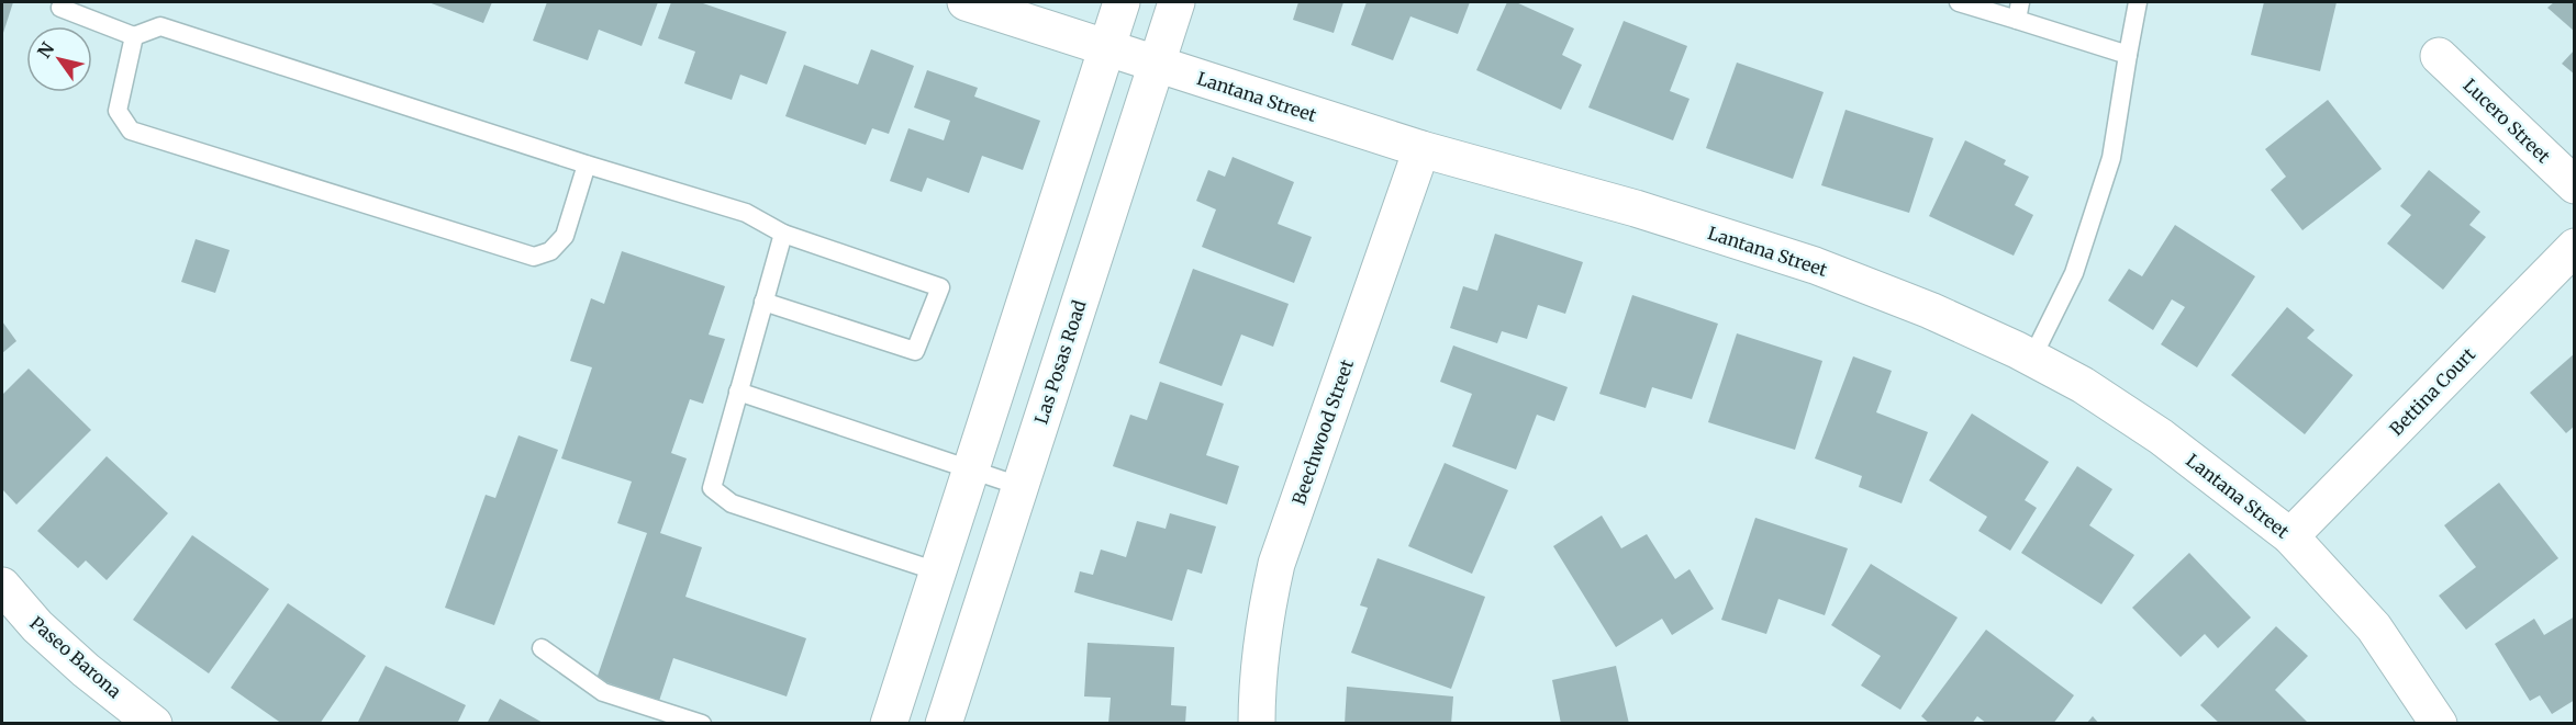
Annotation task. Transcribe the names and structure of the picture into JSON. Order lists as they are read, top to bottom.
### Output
{
  "streets": {
    "street": [
      "Lantana Street",
      "Lucero Street",
      "Las Posas Road",
      "Bettina Court",
      "Beechwood Street",
      "Paseo Barona"
    ]
  },
  "crossings": [
    ["Lantana Street", "Las Posas Road"],
    ["Lantana Street", "Bettina Court"],
    ["Lantana Street", "Beechwood Street"]
  ],
  "north": "top left"
}
